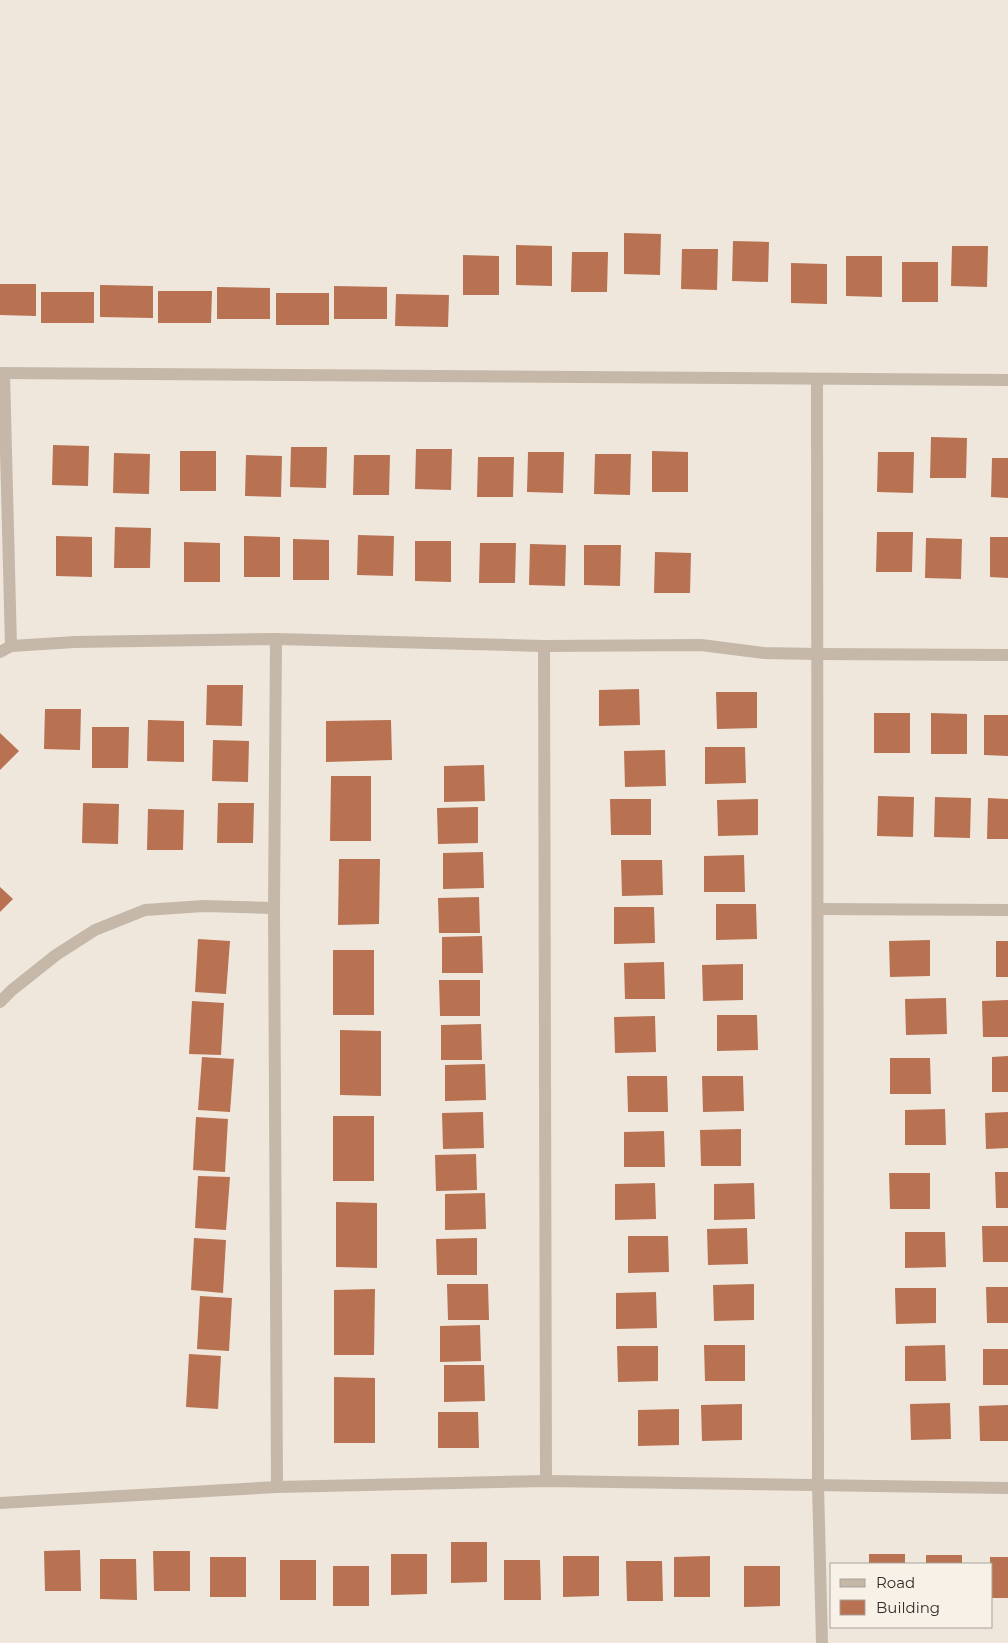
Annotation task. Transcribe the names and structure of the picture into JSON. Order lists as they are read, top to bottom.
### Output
{
  "legend": ["Road", "Building"]
}
